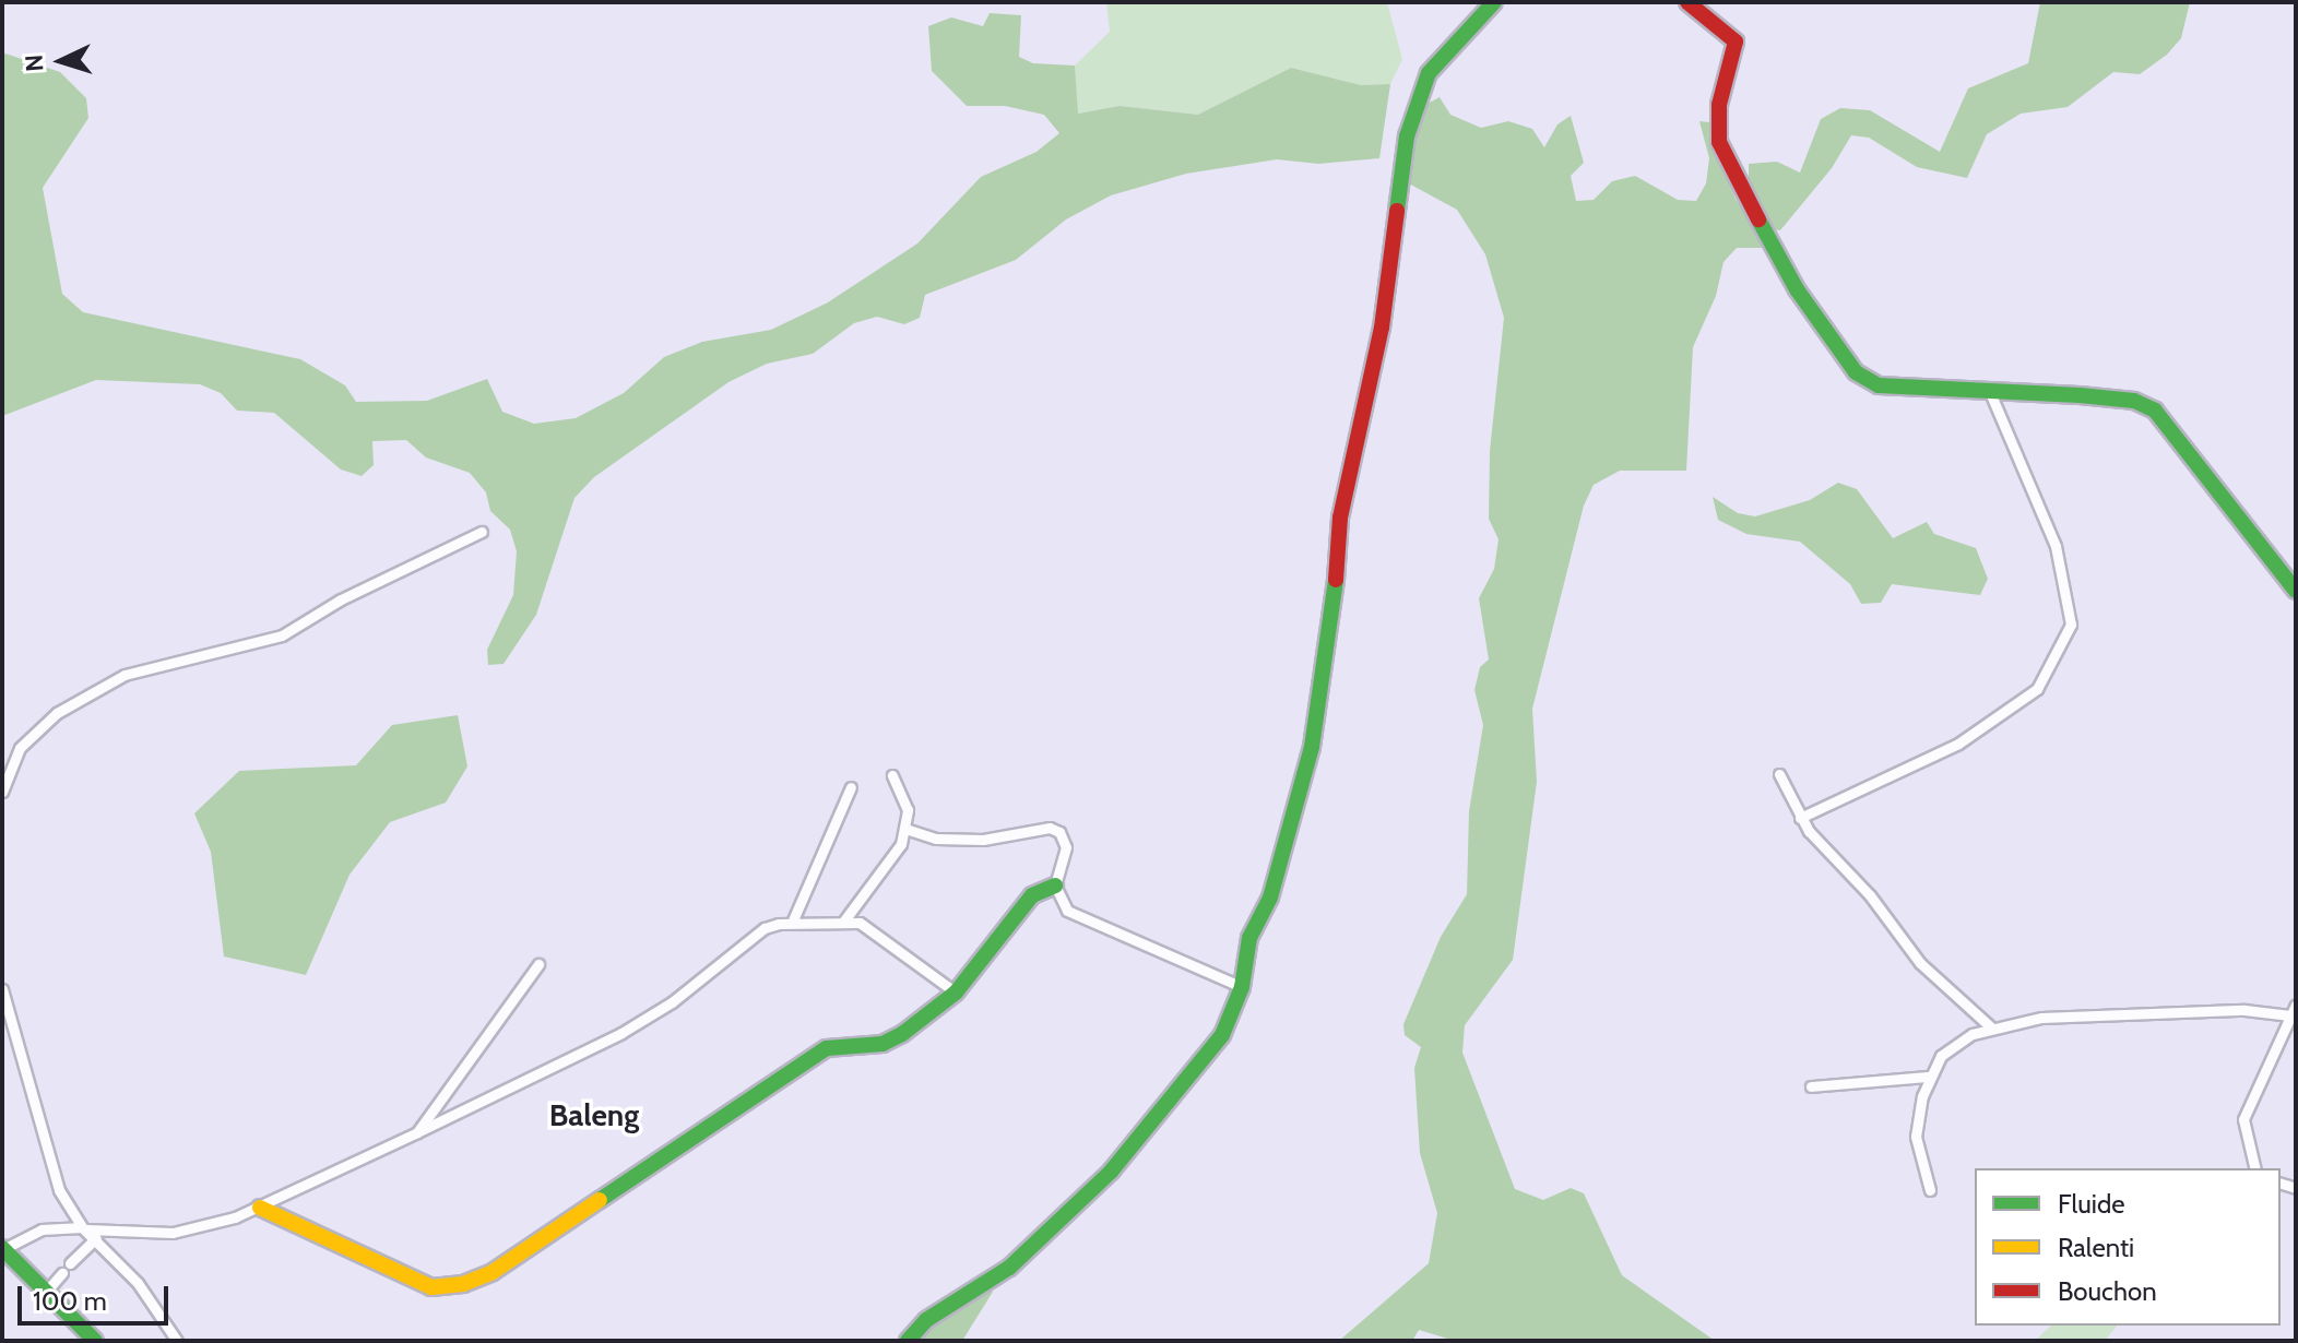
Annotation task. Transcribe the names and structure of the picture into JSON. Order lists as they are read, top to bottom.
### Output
{
  "districts": ["Baleng"],
  "legend": ["Fluide", "Ralenti", "Bouchon"],
  "scale_bar": "100 m",
  "north": "left"
}
